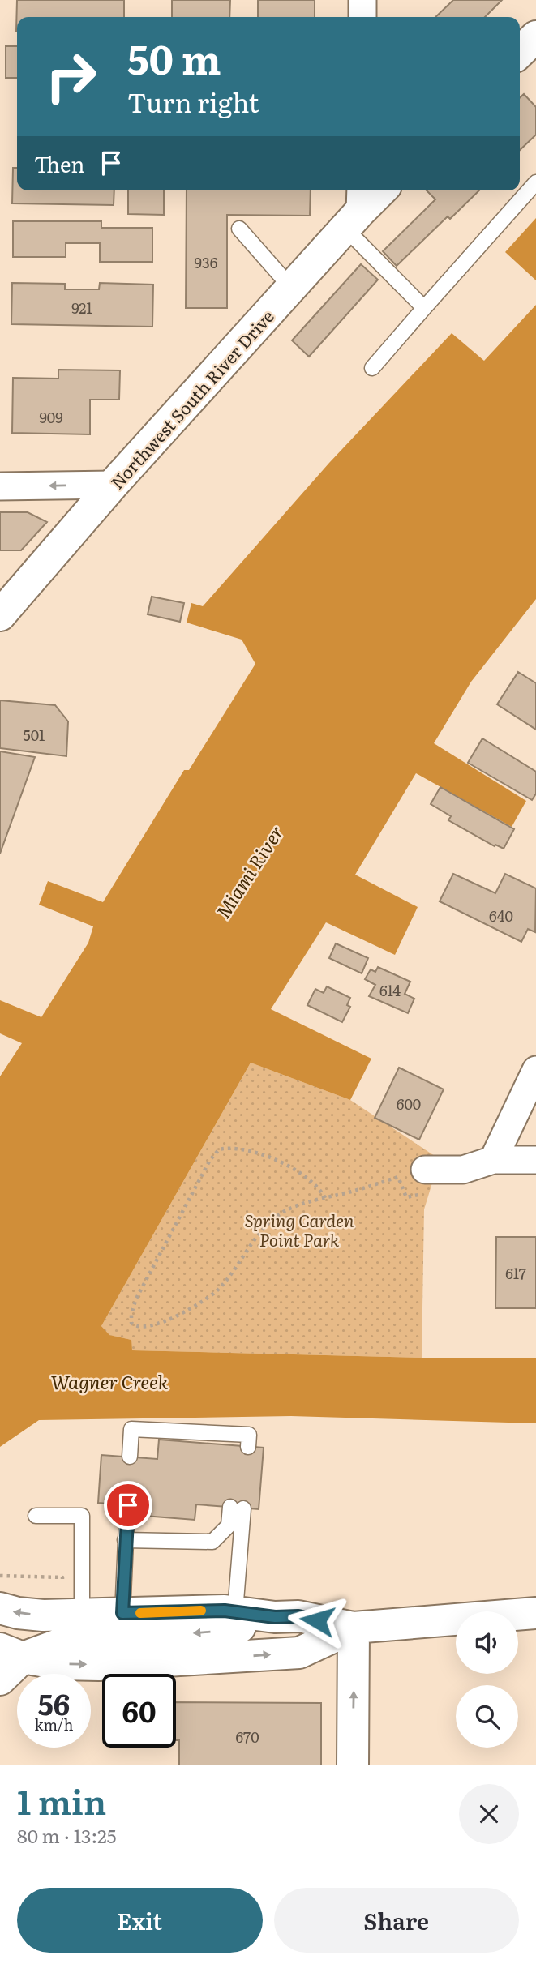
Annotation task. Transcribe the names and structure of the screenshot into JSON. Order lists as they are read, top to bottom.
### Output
{
  "streets": {
    "main road": ["Northwest South River Drive"]
  },
  "water": ["Miami River", "Wagner Creek"],
  "parks": ["Spring Garden Point Park"],
  "house_numbers": [
    "936",
    "921",
    "909",
    "501",
    "640",
    "614",
    "600",
    "617",
    "670"
  ],
  "page": {
    "turn": ["50 m", "Turn right"],
    "then": "Then",
    "speed": "56 km/h",
    "limit": "60",
    "heading": ["1 min", "80 m · 13:25"],
    "buttons": ["Exit", "Share"]
  }
}
